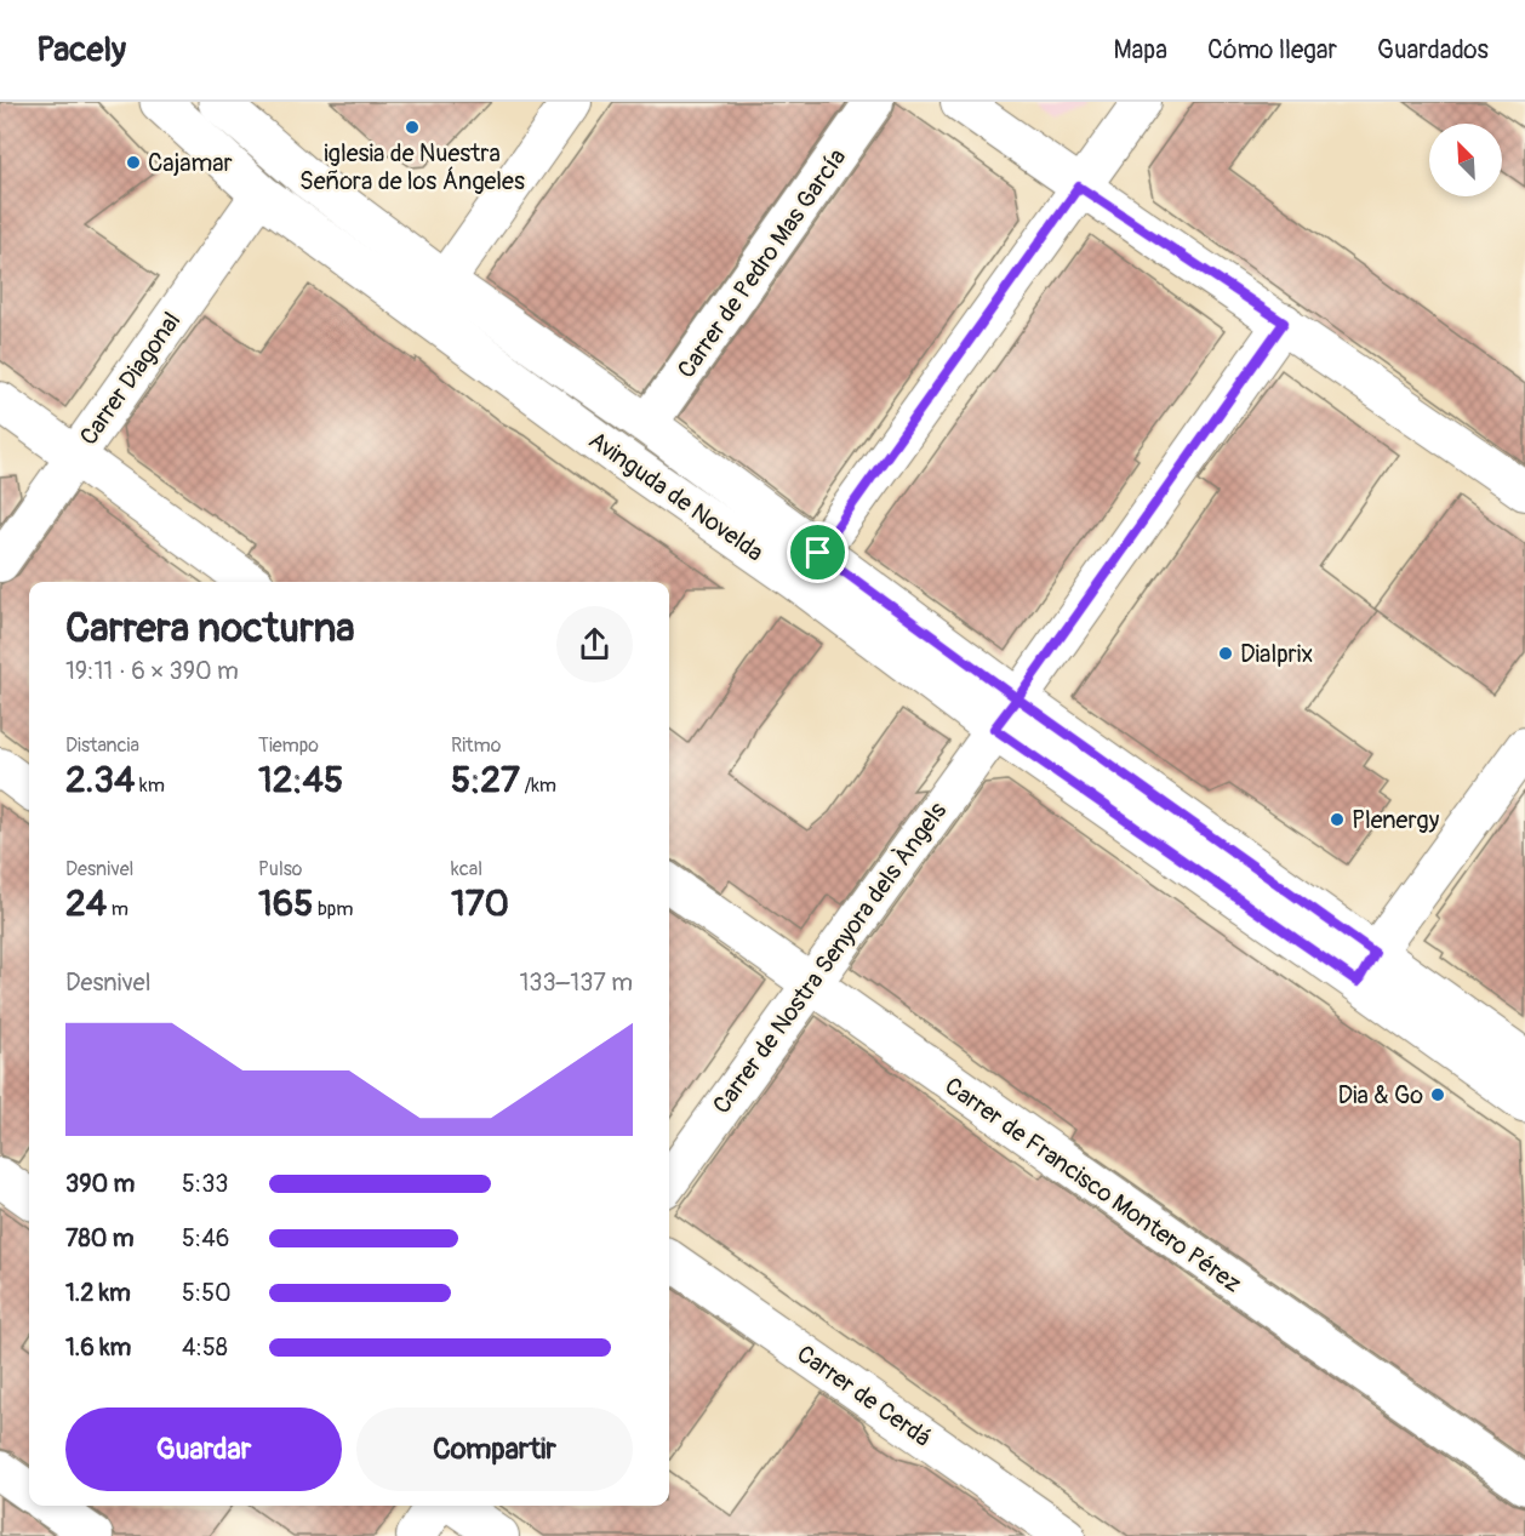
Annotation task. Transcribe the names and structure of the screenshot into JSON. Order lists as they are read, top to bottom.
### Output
{
  "streets": {
    "main road": ["Avinguda de Novelda"],
    "street": [
      "Carrer de Pedro Mas García",
      "Carrer Diagonal",
      "Carrer de Nostra Senyora dels Àngels",
      "Carrer de Francisco Montero Pérez",
      "Carrer de Cerdá"
    ]
  },
  "crossings": [
    ["Carrer de Pedro Mas García", "Avinguda de Novelda"],
    ["Carrer Diagonal", "Avinguda de Novelda"],
    ["Avinguda de Novelda", "Carrer de Nostra Senyora dels Àngels"],
    ["Carrer de Nostra Senyora dels Àngels", "Carrer de Francisco Montero Pérez"]
  ],
  "places": [
    "iglesia de Nuestra Señora de los Ángeles",
    "Cajamar",
    "Dialprix",
    "Plenergy",
    "Dia & Go"
  ],
  "north": "top left",
  "page": {
    "header": "Pacely",
    "nav": ["Mapa", "Cómo llegar", "Guardados"],
    "heading": ["Carrera nocturna", "19:11 · 6 × 390 m"],
    "stats": [
      ["Distancia", "2.34 km"],
      ["Tiempo", "12:45"],
      ["Ritmo", "5:27 /km"],
      ["Desnivel", "24 m"],
      ["Pulso", "165 bpm"],
      ["kcal", "170"]
    ],
    "chart": ["Desnivel", "133–137 m"],
    "list": [
      {
        "name": "390 m",
        "note": "5:33"
      },
      {
        "name": "780 m",
        "note": "5:46"
      },
      {
        "name": "1.2 km",
        "note": "5:50"
      },
      {
        "name": "1.6 km",
        "note": "4:58"
      }
    ],
    "buttons": ["Guardar", "Compartir"]
  }
}
